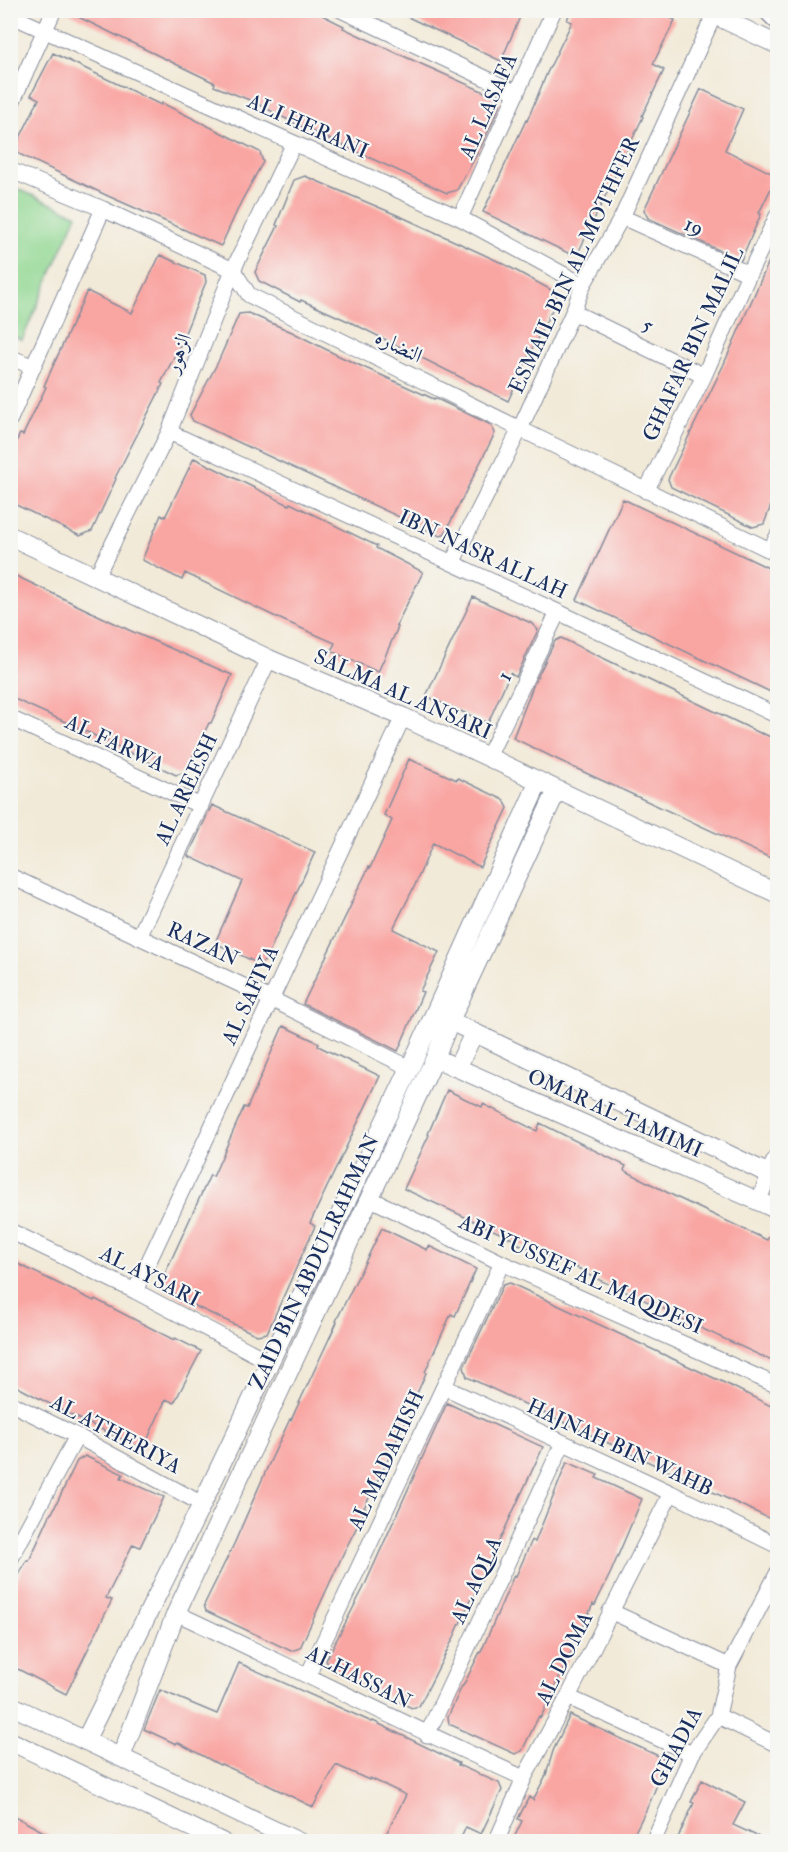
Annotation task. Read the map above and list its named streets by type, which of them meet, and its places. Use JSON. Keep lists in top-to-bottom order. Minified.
{"streets":{"street":["AL LASAFA","ALI HERANI","19","ESMAIL BIN AL MOTHFER","5","GHAFAR BIN MALIL","النضاره","الزهور","IBN NASR ALLAH","1","SALMA AL ANSARI","AL FARWA","AL AREESH","RAZAN","AL SAFIYA","OMAR AL TAMIMI","ZAID BIN ABDULRAHMAN","ABI YUSSEF AL MAQDESI","AL AYSARI","AL ATHERIYA","HAJNAH BIN WAHB","AL MADAHISH","AL AQLA","AL DOMA","ALHASSAN","GHADIA"]},"crossings":[["AL LASAFA","ALI HERANI"],["ALI HERANI","ESMAIL BIN AL MOTHFER"],["ALI HERANI","الزهور"],["19","ESMAIL BIN AL MOTHFER"],["19","GHAFAR BIN MALIL"],["ESMAIL BIN AL MOTHFER","5"],["ESMAIL BIN AL MOTHFER","النضاره"],["ESMAIL BIN AL MOTHFER","IBN NASR ALLAH"],["5","GHAFAR BIN MALIL"],["GHAFAR BIN MALIL","النضاره"],["النضاره","الزهور"],["الزهور","IBN NASR ALLAH"],["الزهور","SALMA AL ANSARI"],["IBN NASR ALLAH","1"],["1","SALMA AL ANSARI"],["SALMA AL ANSARI","AL AREESH"],["SALMA AL ANSARI","AL SAFIYA"],["SALMA AL ANSARI","ZAID BIN ABDULRAHMAN"],["AL FARWA","AL AREESH"],["AL AREESH","RAZAN"],["RAZAN","AL SAFIYA"],["RAZAN","ZAID BIN ABDULRAHMAN"],["AL SAFIYA","AL AYSARI"],["OMAR AL TAMIMI","ZAID BIN ABDULRAHMAN"],["ZAID BIN ABDULRAHMAN","ABI YUSSEF AL MAQDESI"],["ZAID BIN ABDULRAHMAN","AL AYSARI"],["ZAID BIN ABDULRAHMAN","AL ATHERIYA"],["ZAID BIN ABDULRAHMAN","ALHASSAN"],["ABI YUSSEF AL MAQDESI","AL MADAHISH"],["HAJNAH BIN WAHB","AL MADAHISH"],["HAJNAH BIN WAHB","AL AQLA"],["HAJNAH BIN WAHB","AL DOMA"],["AL MADAHISH","ALHASSAN"],["AL AQLA","ALHASSAN"],["AL DOMA","ALHASSAN"]]}
